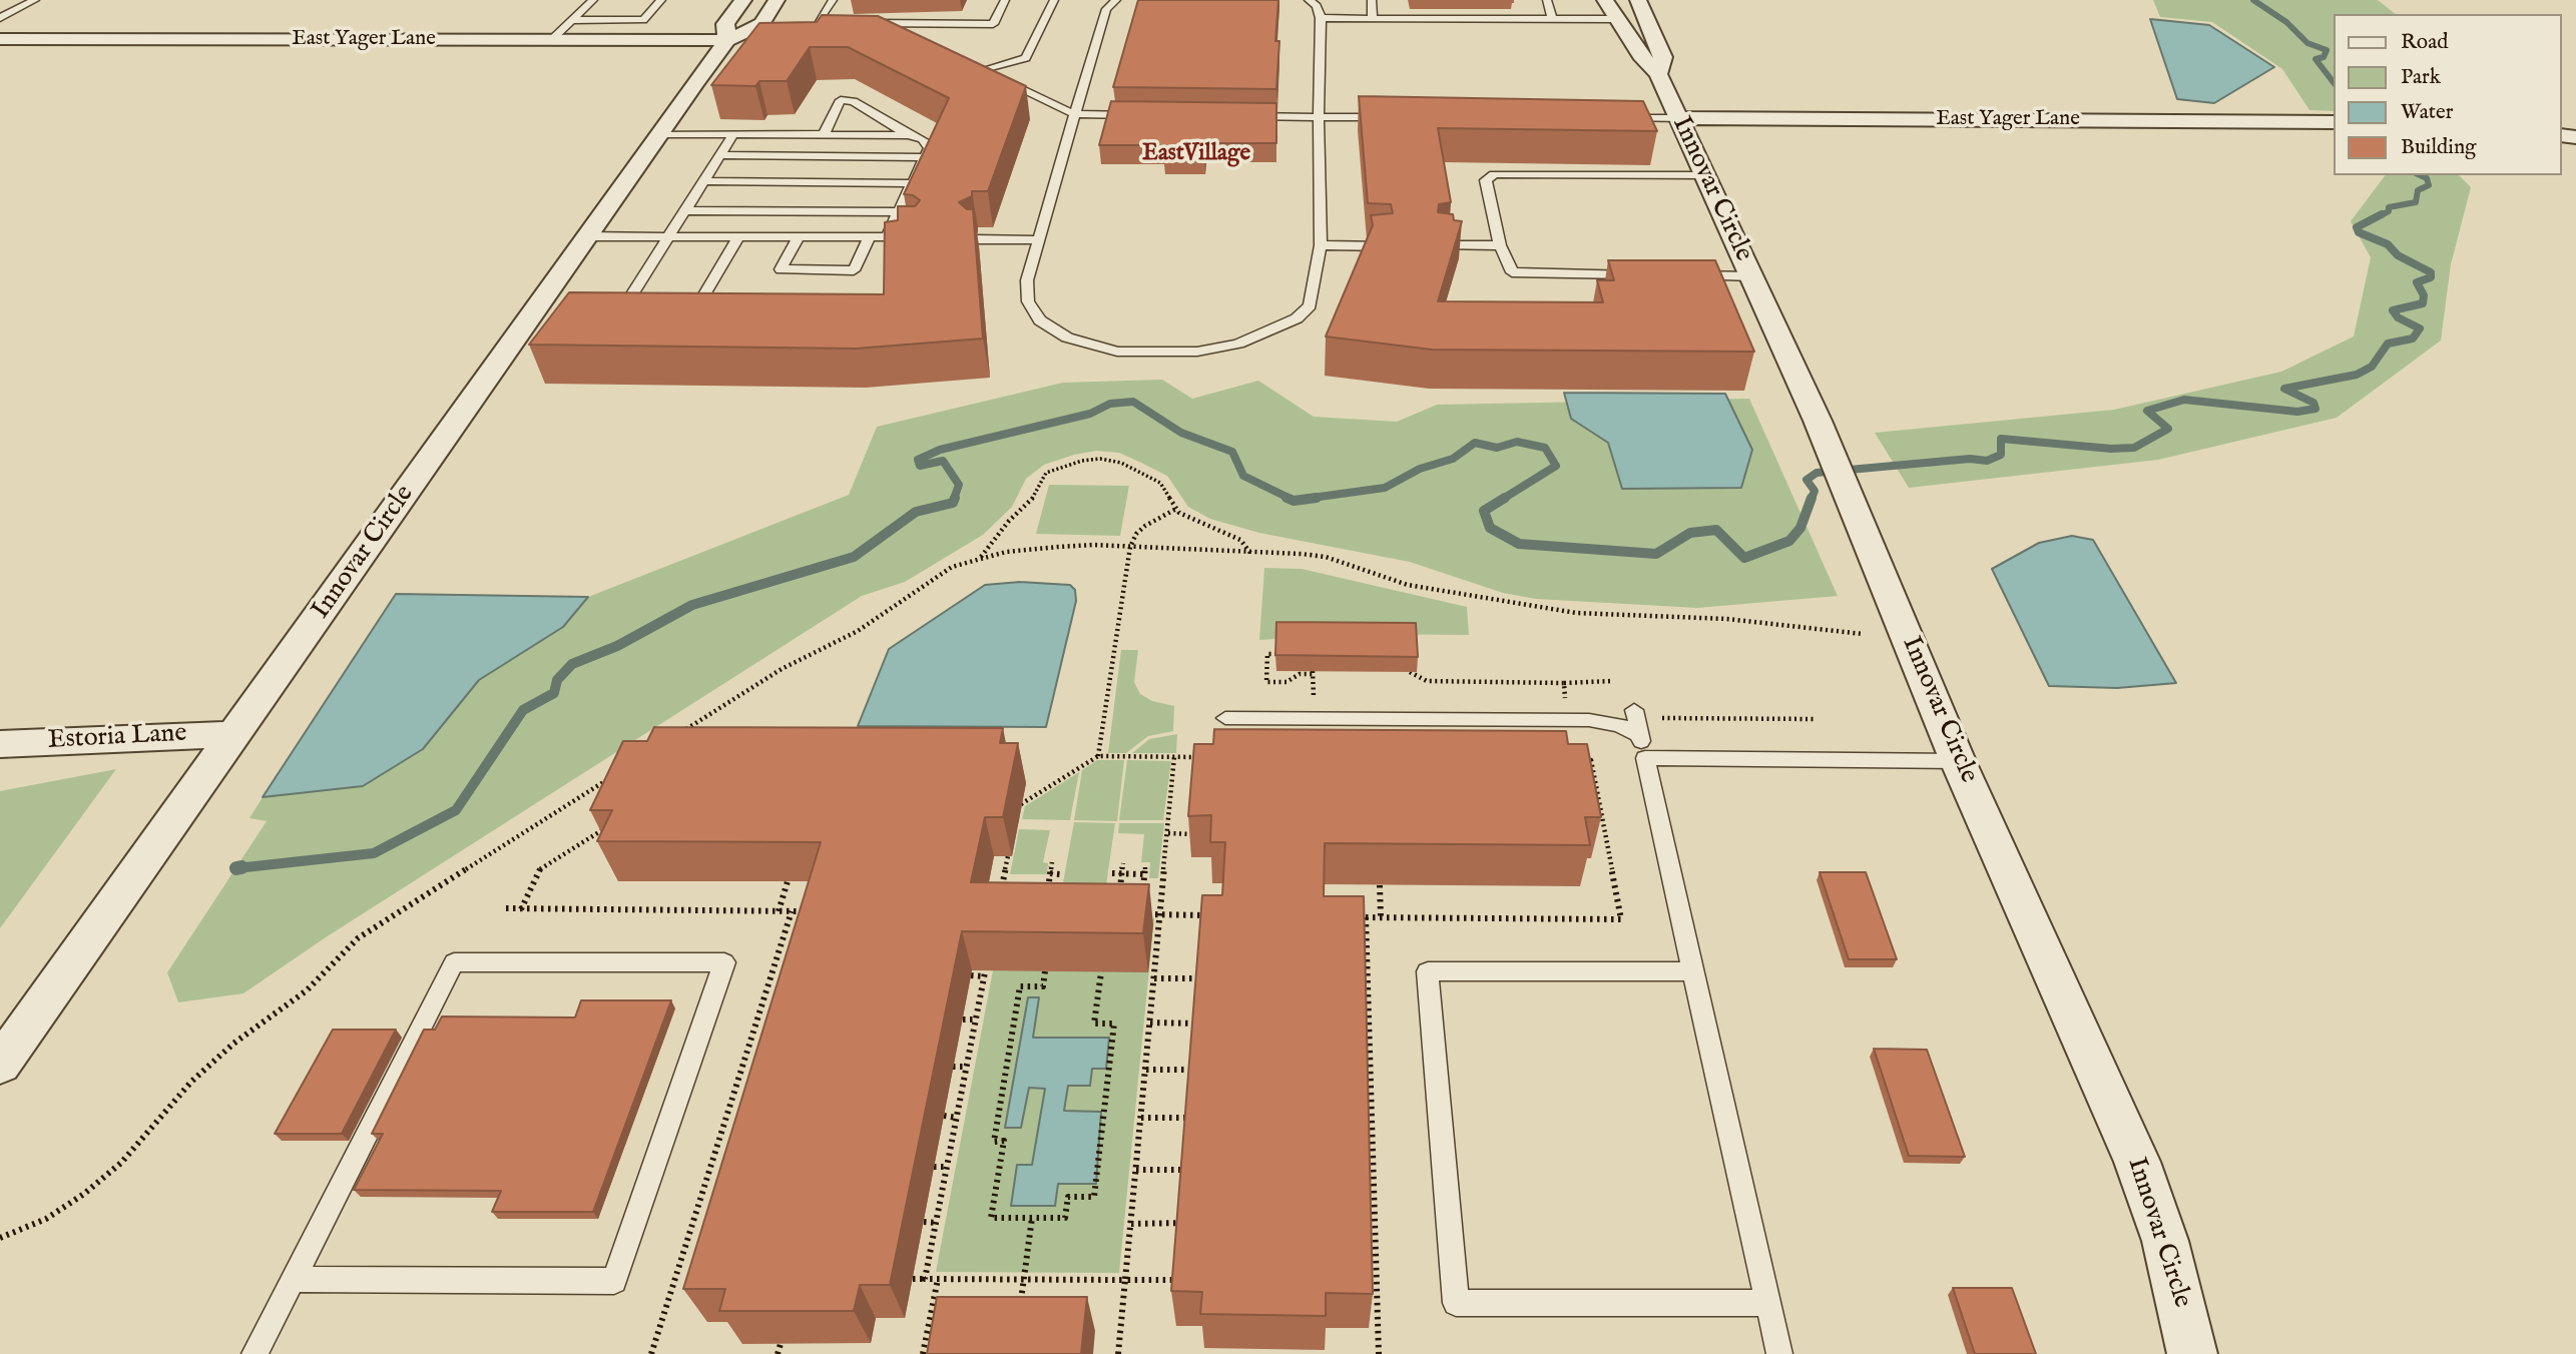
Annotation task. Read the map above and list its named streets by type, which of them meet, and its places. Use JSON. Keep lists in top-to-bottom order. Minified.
{"streets":{"street":["East Yager Lane","Innovar Circle","Estoria Lane"]},"crossings":[["East Yager Lane","Innovar Circle"],["Innovar Circle","Estoria Lane"]],"districts":["EastVillage"],"legend":["Road","Park","Water","Building"]}
